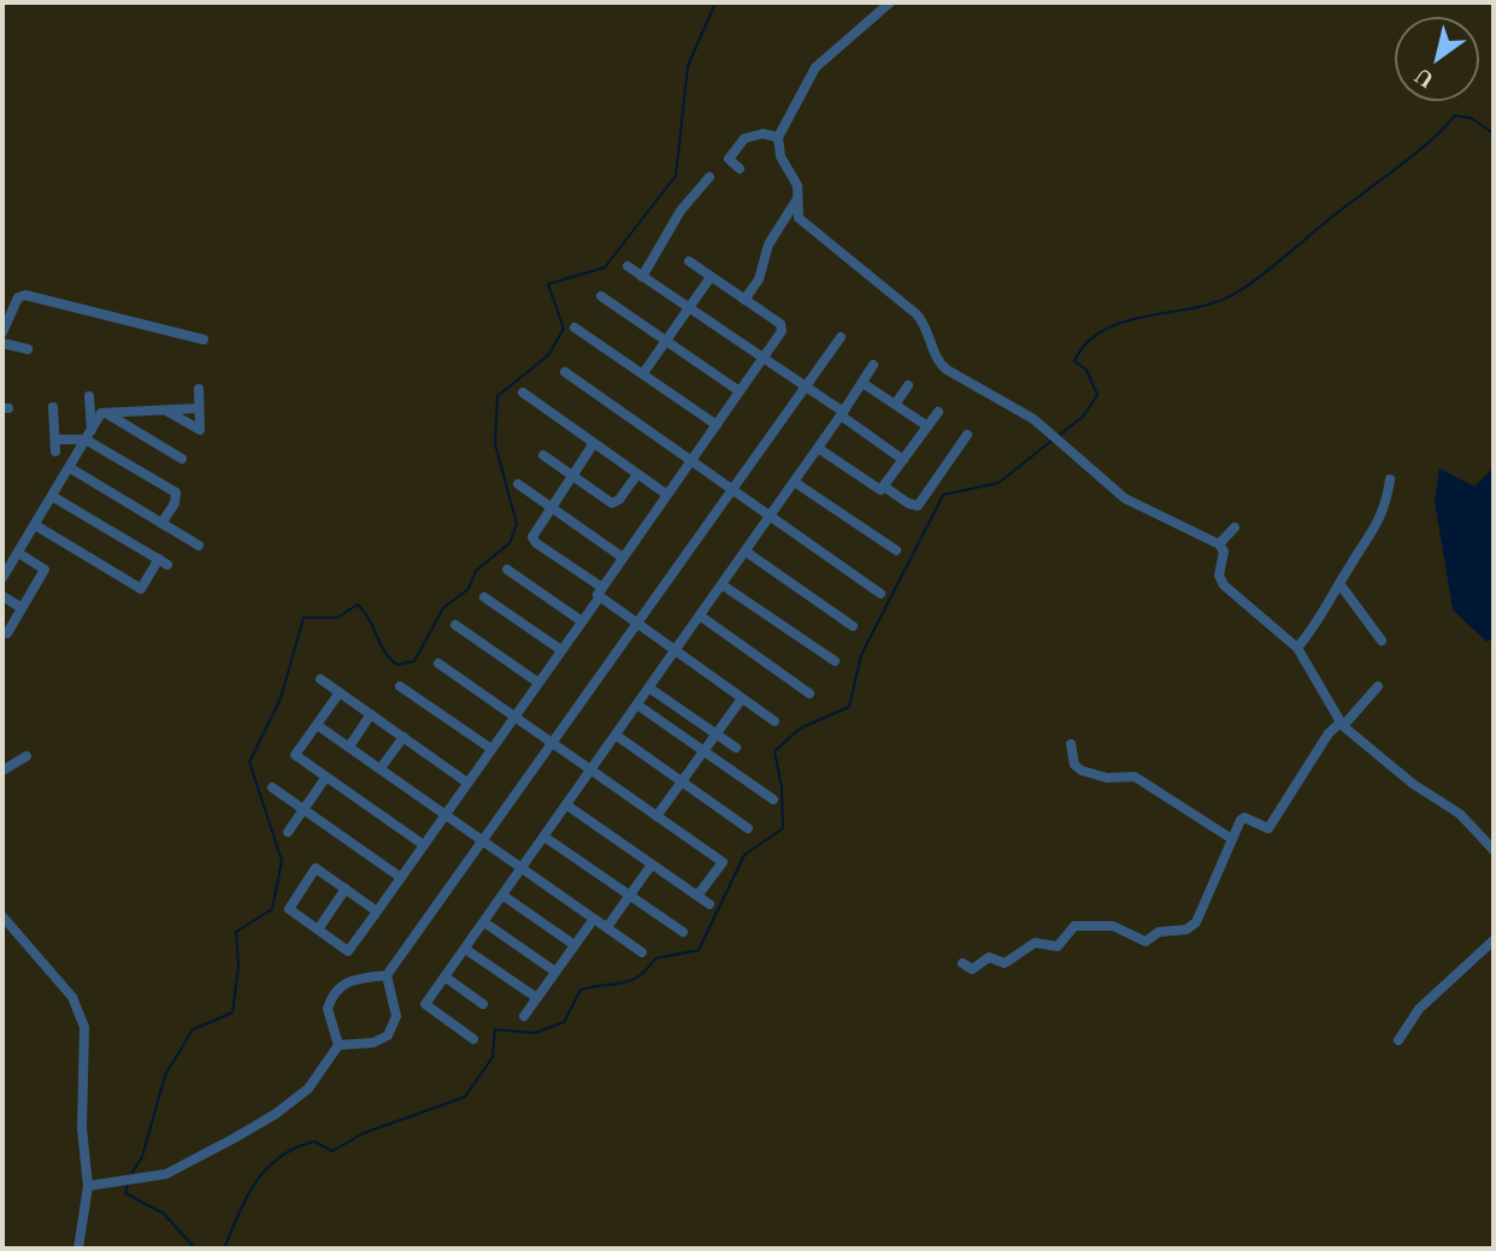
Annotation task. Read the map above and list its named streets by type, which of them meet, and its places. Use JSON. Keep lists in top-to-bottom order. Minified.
{"north":"bottom left"}
